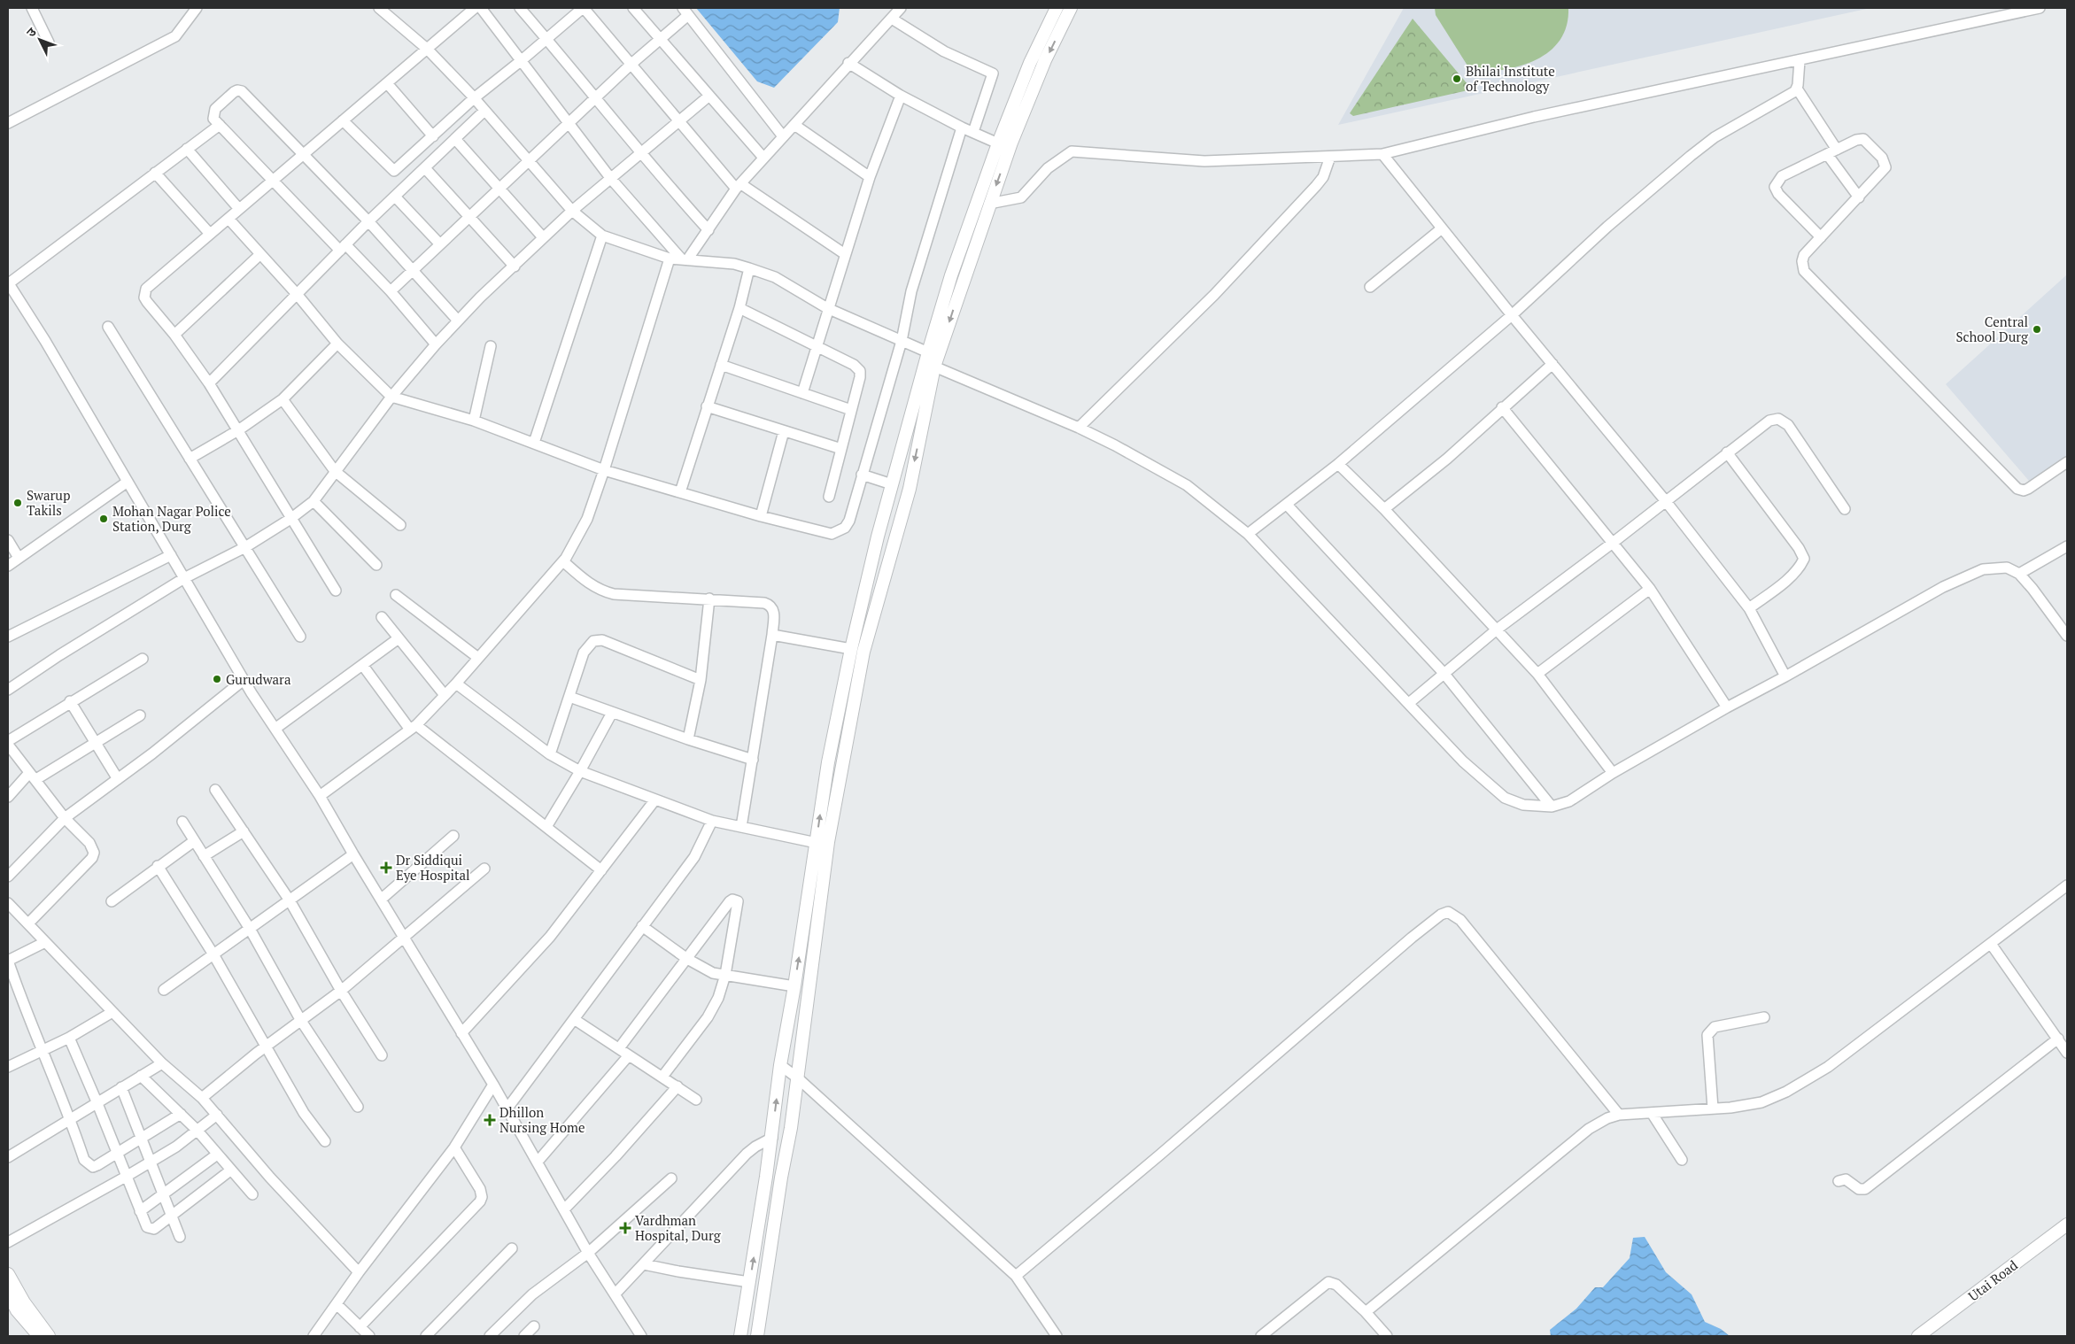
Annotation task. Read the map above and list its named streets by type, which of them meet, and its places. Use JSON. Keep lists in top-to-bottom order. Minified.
{"streets":{"main road":["Utai Road"]},"places":{"other":["Bhilai Institute of Technology","Central School Durg","Swarup Takils","Mohan Nagar Police Station, Durg","Gurudwara"],"health":["Dr Siddiqui Eye Hospital","Dhillon Nursing Home","Vardhman Hospital, Durg"]},"north":"top left"}
